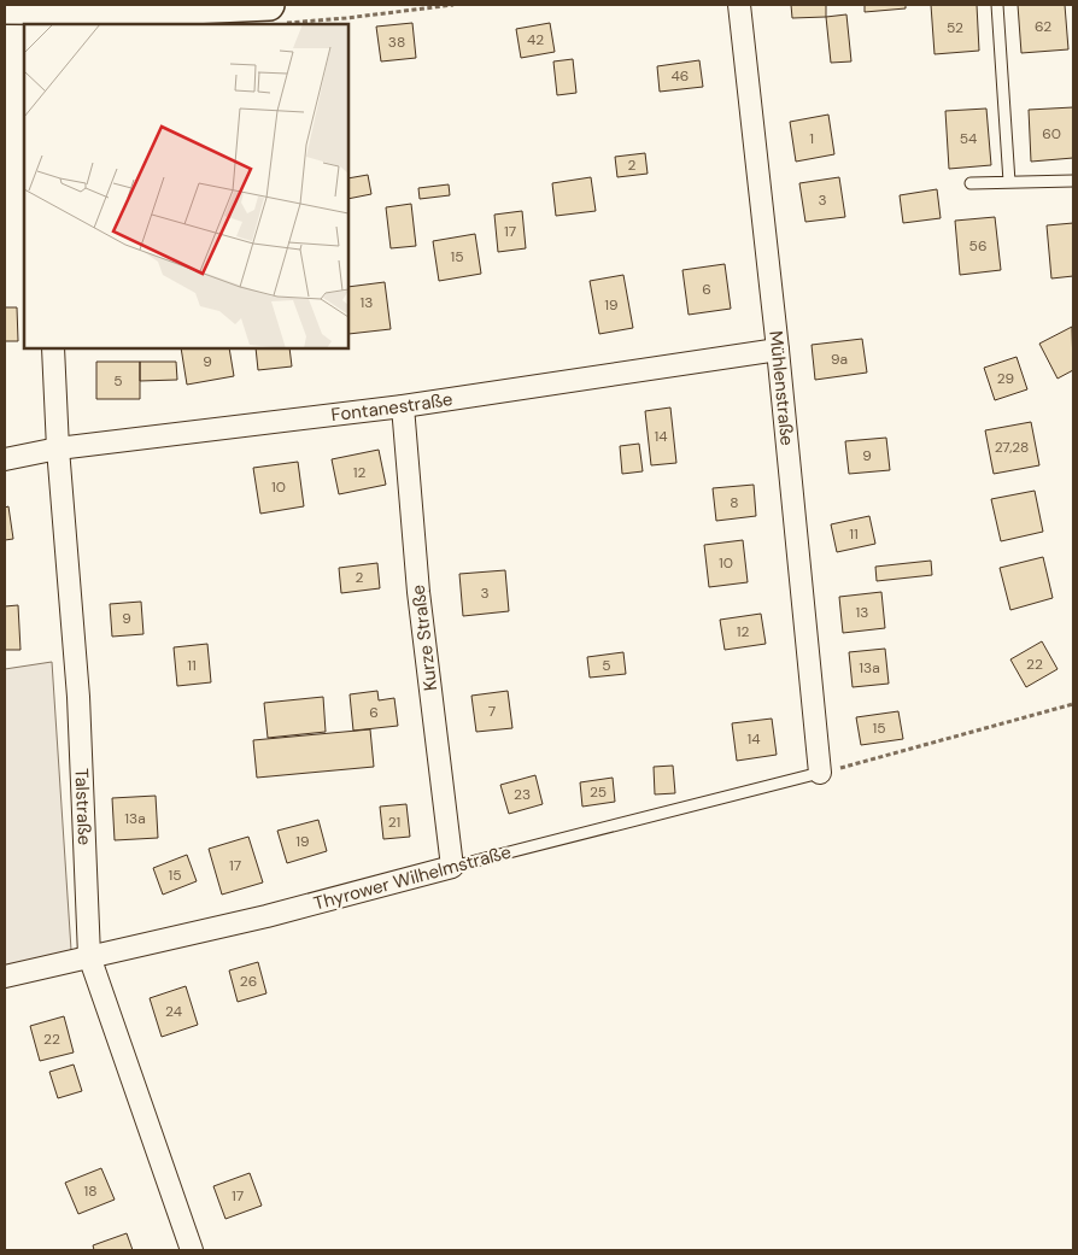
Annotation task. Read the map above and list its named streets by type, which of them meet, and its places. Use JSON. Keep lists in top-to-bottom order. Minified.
{"streets":{"street":["Mühlenstraße","Fontanestraße","Kurze Straße","Talstraße","Thyrower Wilhelmstraße"]},"crossings":[["Mühlenstraße","Fontanestraße"],["Mühlenstraße","Thyrower Wilhelmstraße"],["Fontanestraße","Kurze Straße"],["Fontanestraße","Talstraße"],["Kurze Straße","Thyrower Wilhelmstraße"],["Talstraße","Thyrower Wilhelmstraße"]],"house_numbers":["62","52","42","38","46","60","1","54","2","3","17","56","15","6","13","19","9a","9","29","5","14","27,28","9","12","10","8","11","10","2","3","13","9","12","22","11","5","13a","7","6","15","14","25","23","13a","21","19","17","15","26","24","22","18","17"]}
